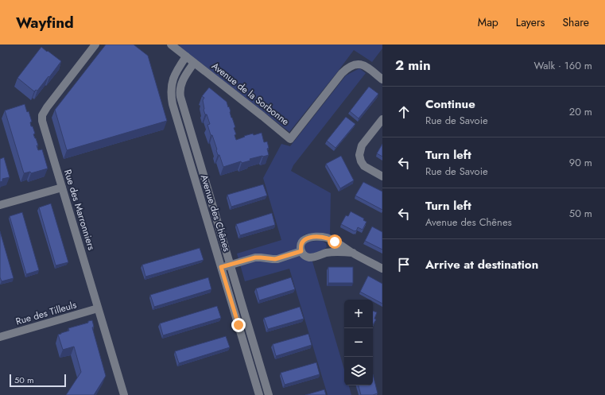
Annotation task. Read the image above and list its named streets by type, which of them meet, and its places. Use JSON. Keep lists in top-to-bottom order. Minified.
{"streets":{"street":["Avenue de la Sorbonne","Rue des Marronniers","Avenue des Chênes","Rue des Tilleuls"]},"crossings":[["Avenue de la Sorbonne","Avenue des Chênes"],["Rue des Marronniers","Rue des Tilleuls"]],"scale_bar":"50 m","page":{"header":"Wayfind","nav":["Map","Layers","Share"],"heading":["2 min","Walk · 160 m"],"list":[["Continue","Rue de Savoie","20 m"],["Turn left","Rue de Savoie","90 m"],["Turn left","Avenue des Chênes","50 m"],"Arrive at destination"],"map_buttons":["+","−"],"scale":"50 m"}}
